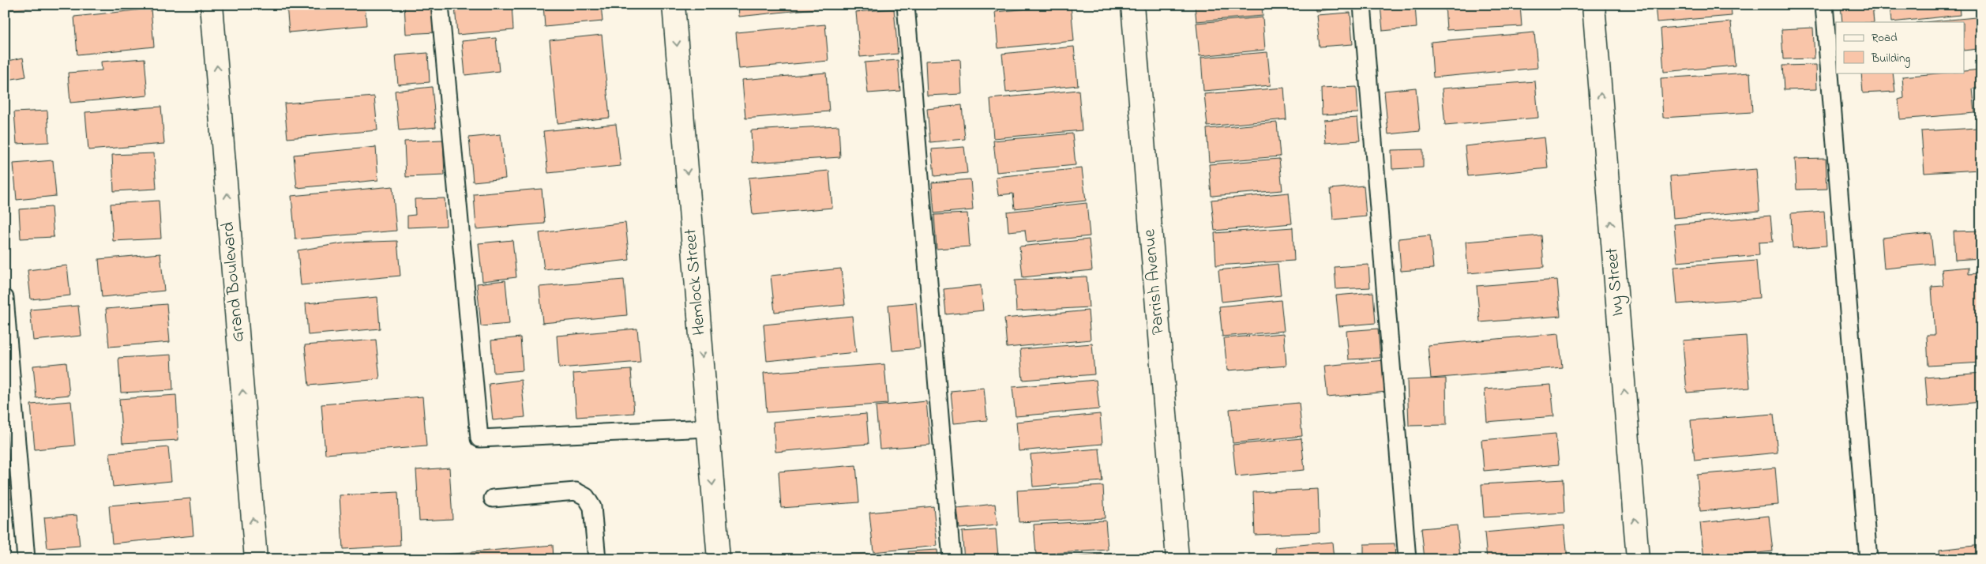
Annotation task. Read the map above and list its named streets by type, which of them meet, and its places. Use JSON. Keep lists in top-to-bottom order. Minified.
{"streets":{"street":["Grand Boulevard","Hemlock Street","Parrish Avenue","Ivy Street"]},"one_way":["Grand Boulevard","Hemlock Street","Ivy Street"],"legend":["Road","Building"]}
